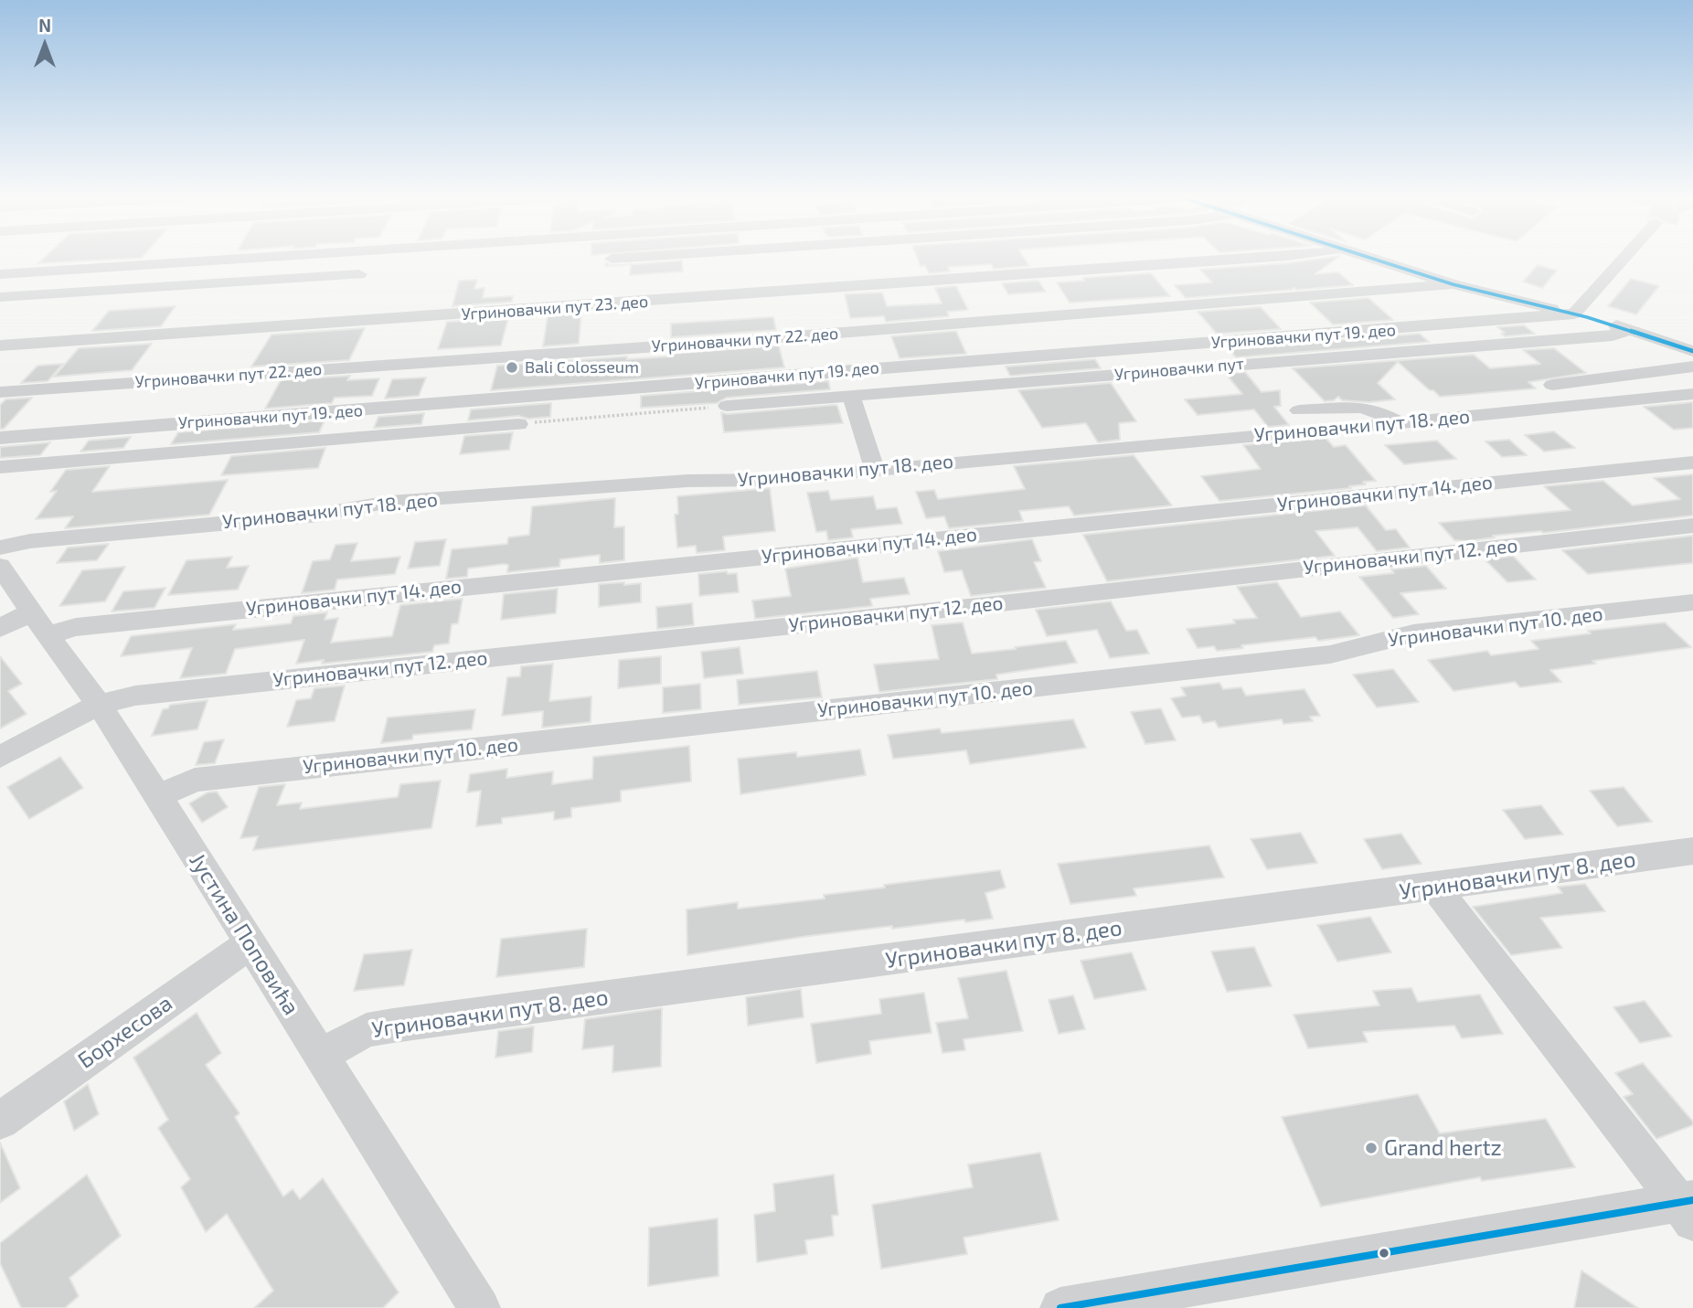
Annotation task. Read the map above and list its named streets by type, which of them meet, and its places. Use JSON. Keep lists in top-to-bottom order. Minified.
{"streets":{"street":["Угриновачки пут 23. део","Угриновачки пут 19. део","Угриновачки пут 22. део","Угриновачки пут","Угриновачки пут 18. део","Угриновачки пут 14. део","Угриновачки пут 12. део","Угриновачки пут 10. део","Угриновачки пут 8. део","Јустина Поповића","Борхесова"]},"crossings":[["Угриновачки пут 14. део","Јустина Поповића"],["Угриновачки пут 12. део","Јустина Поповића"],["Угриновачки пут 10. део","Јустина Поповића"],["Угриновачки пут 8. део","Јустина Поповића"],["Јустина Поповића","Борхесова"]],"places":["Bali Colosseum","Grand hertz"],"north":"top"}
